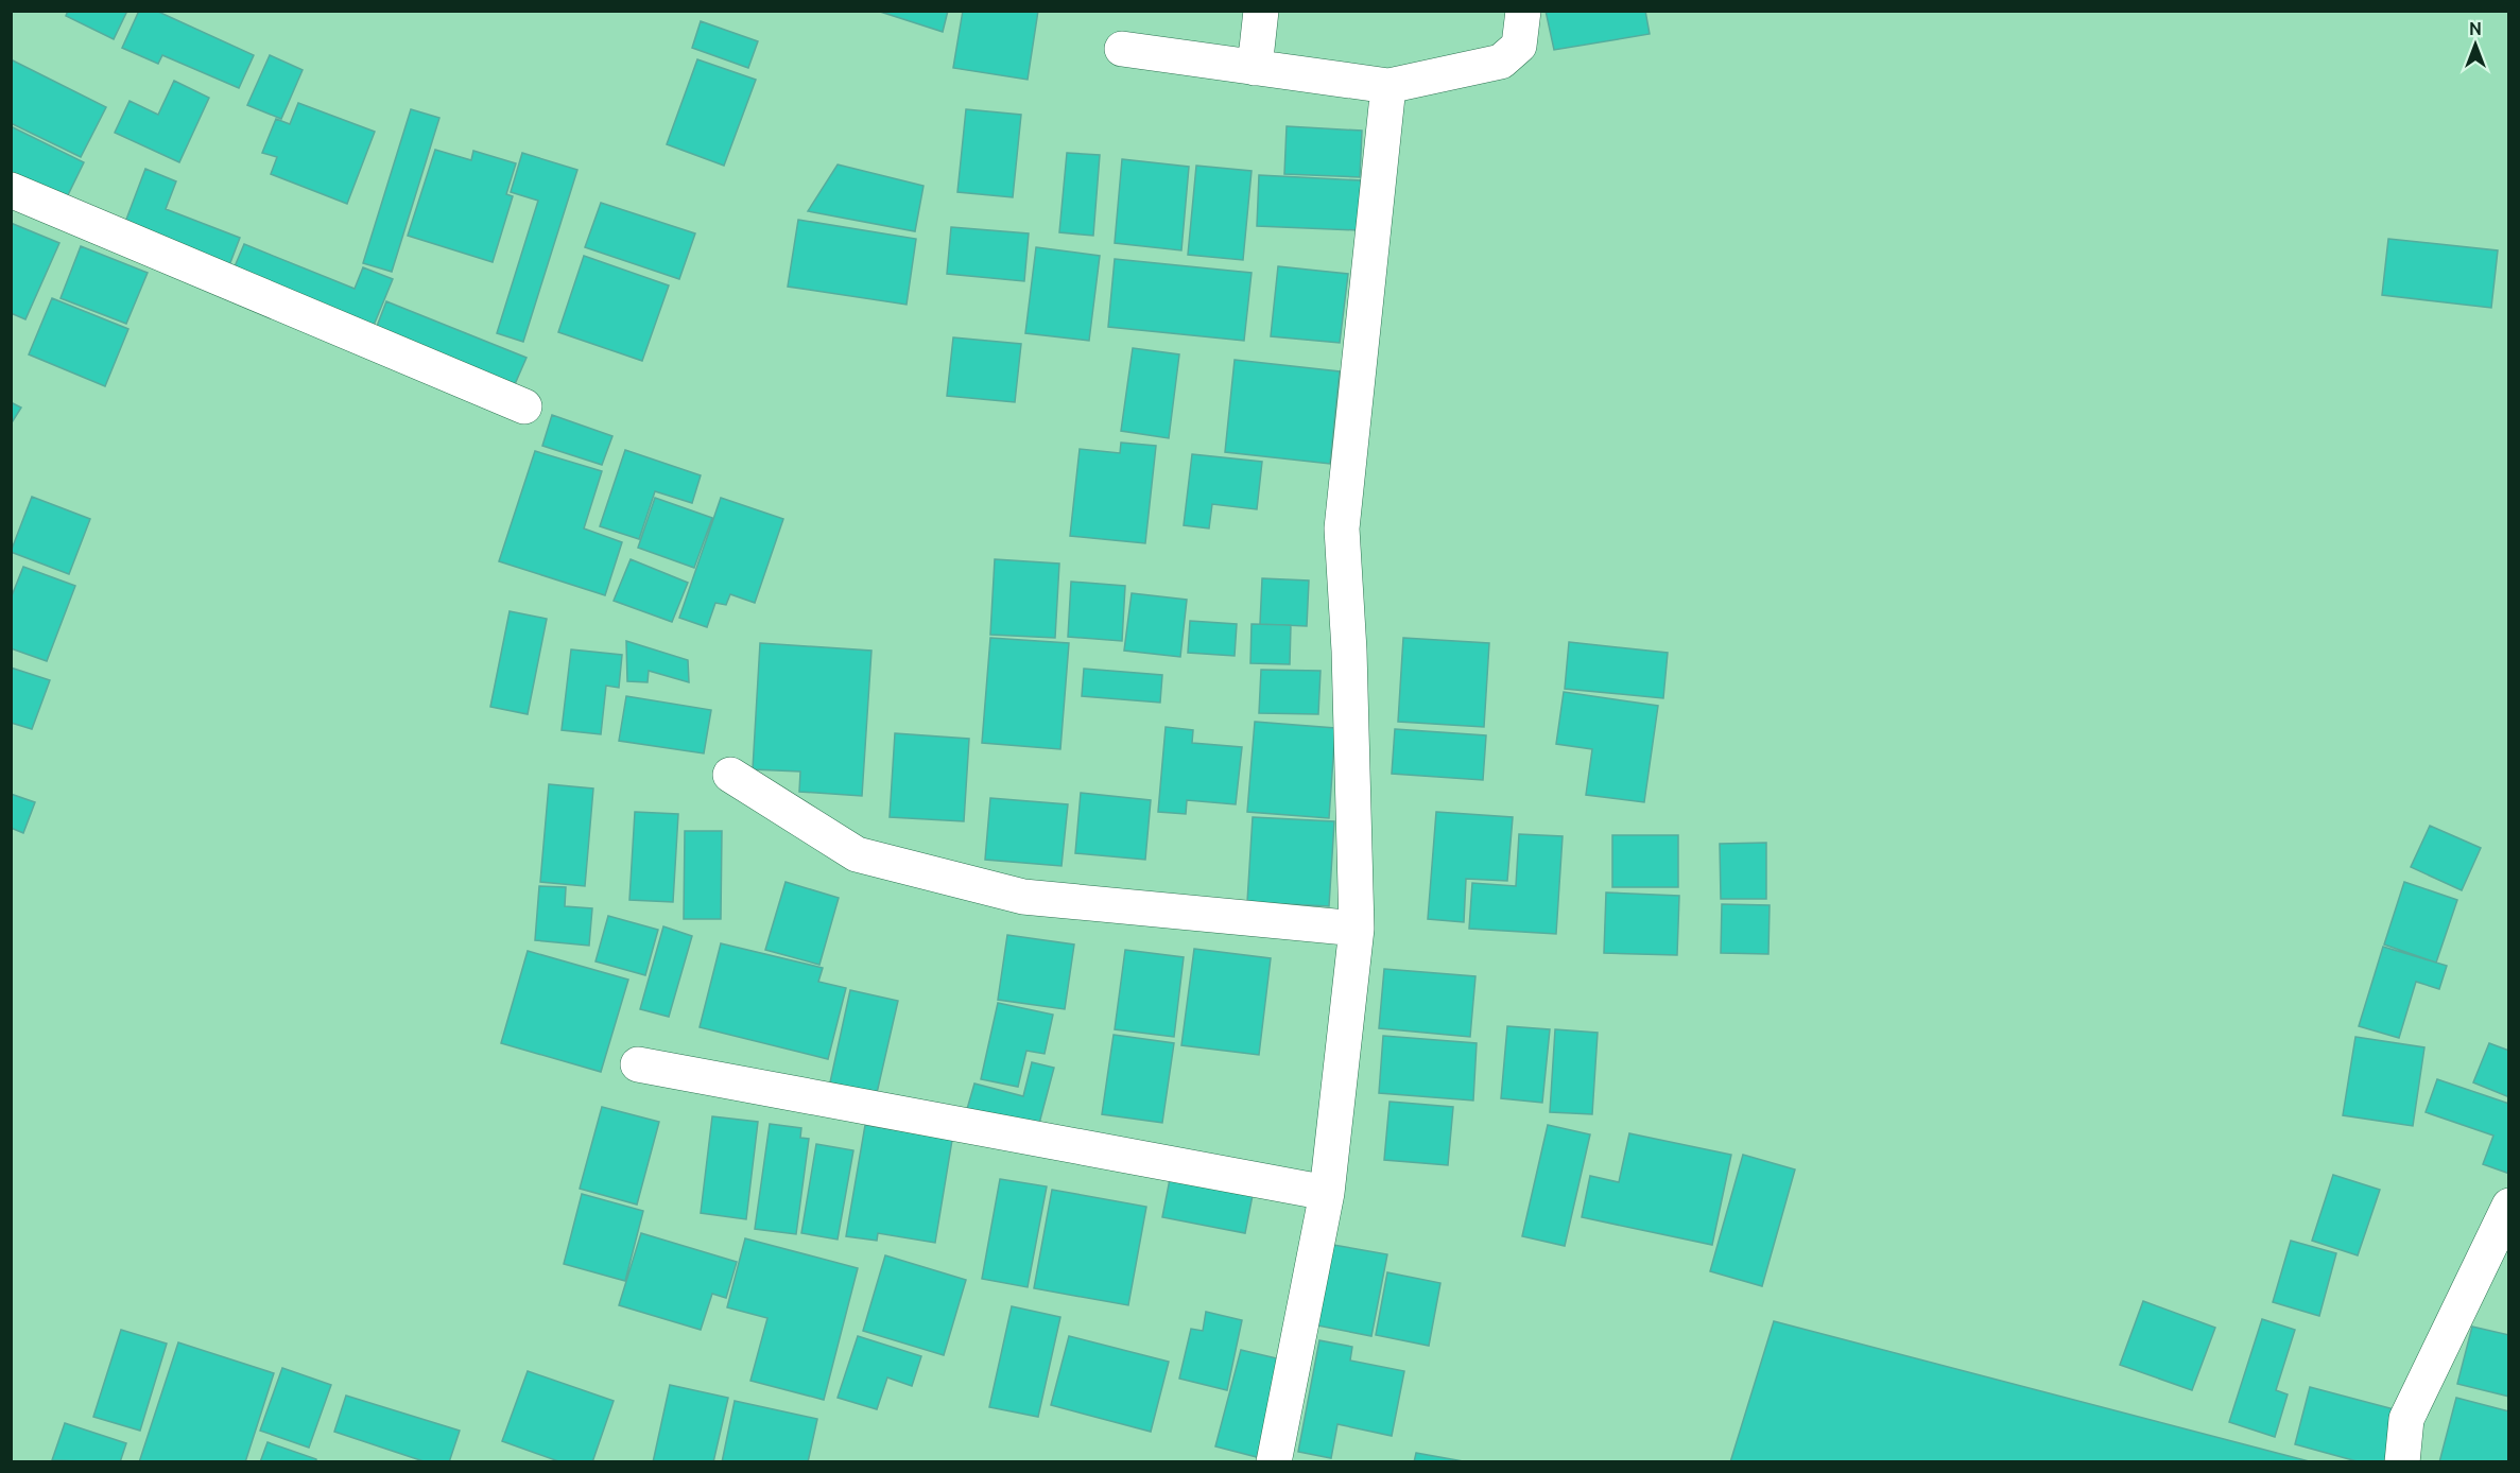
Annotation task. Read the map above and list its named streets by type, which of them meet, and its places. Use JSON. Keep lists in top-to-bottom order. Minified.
{"north":"top"}
